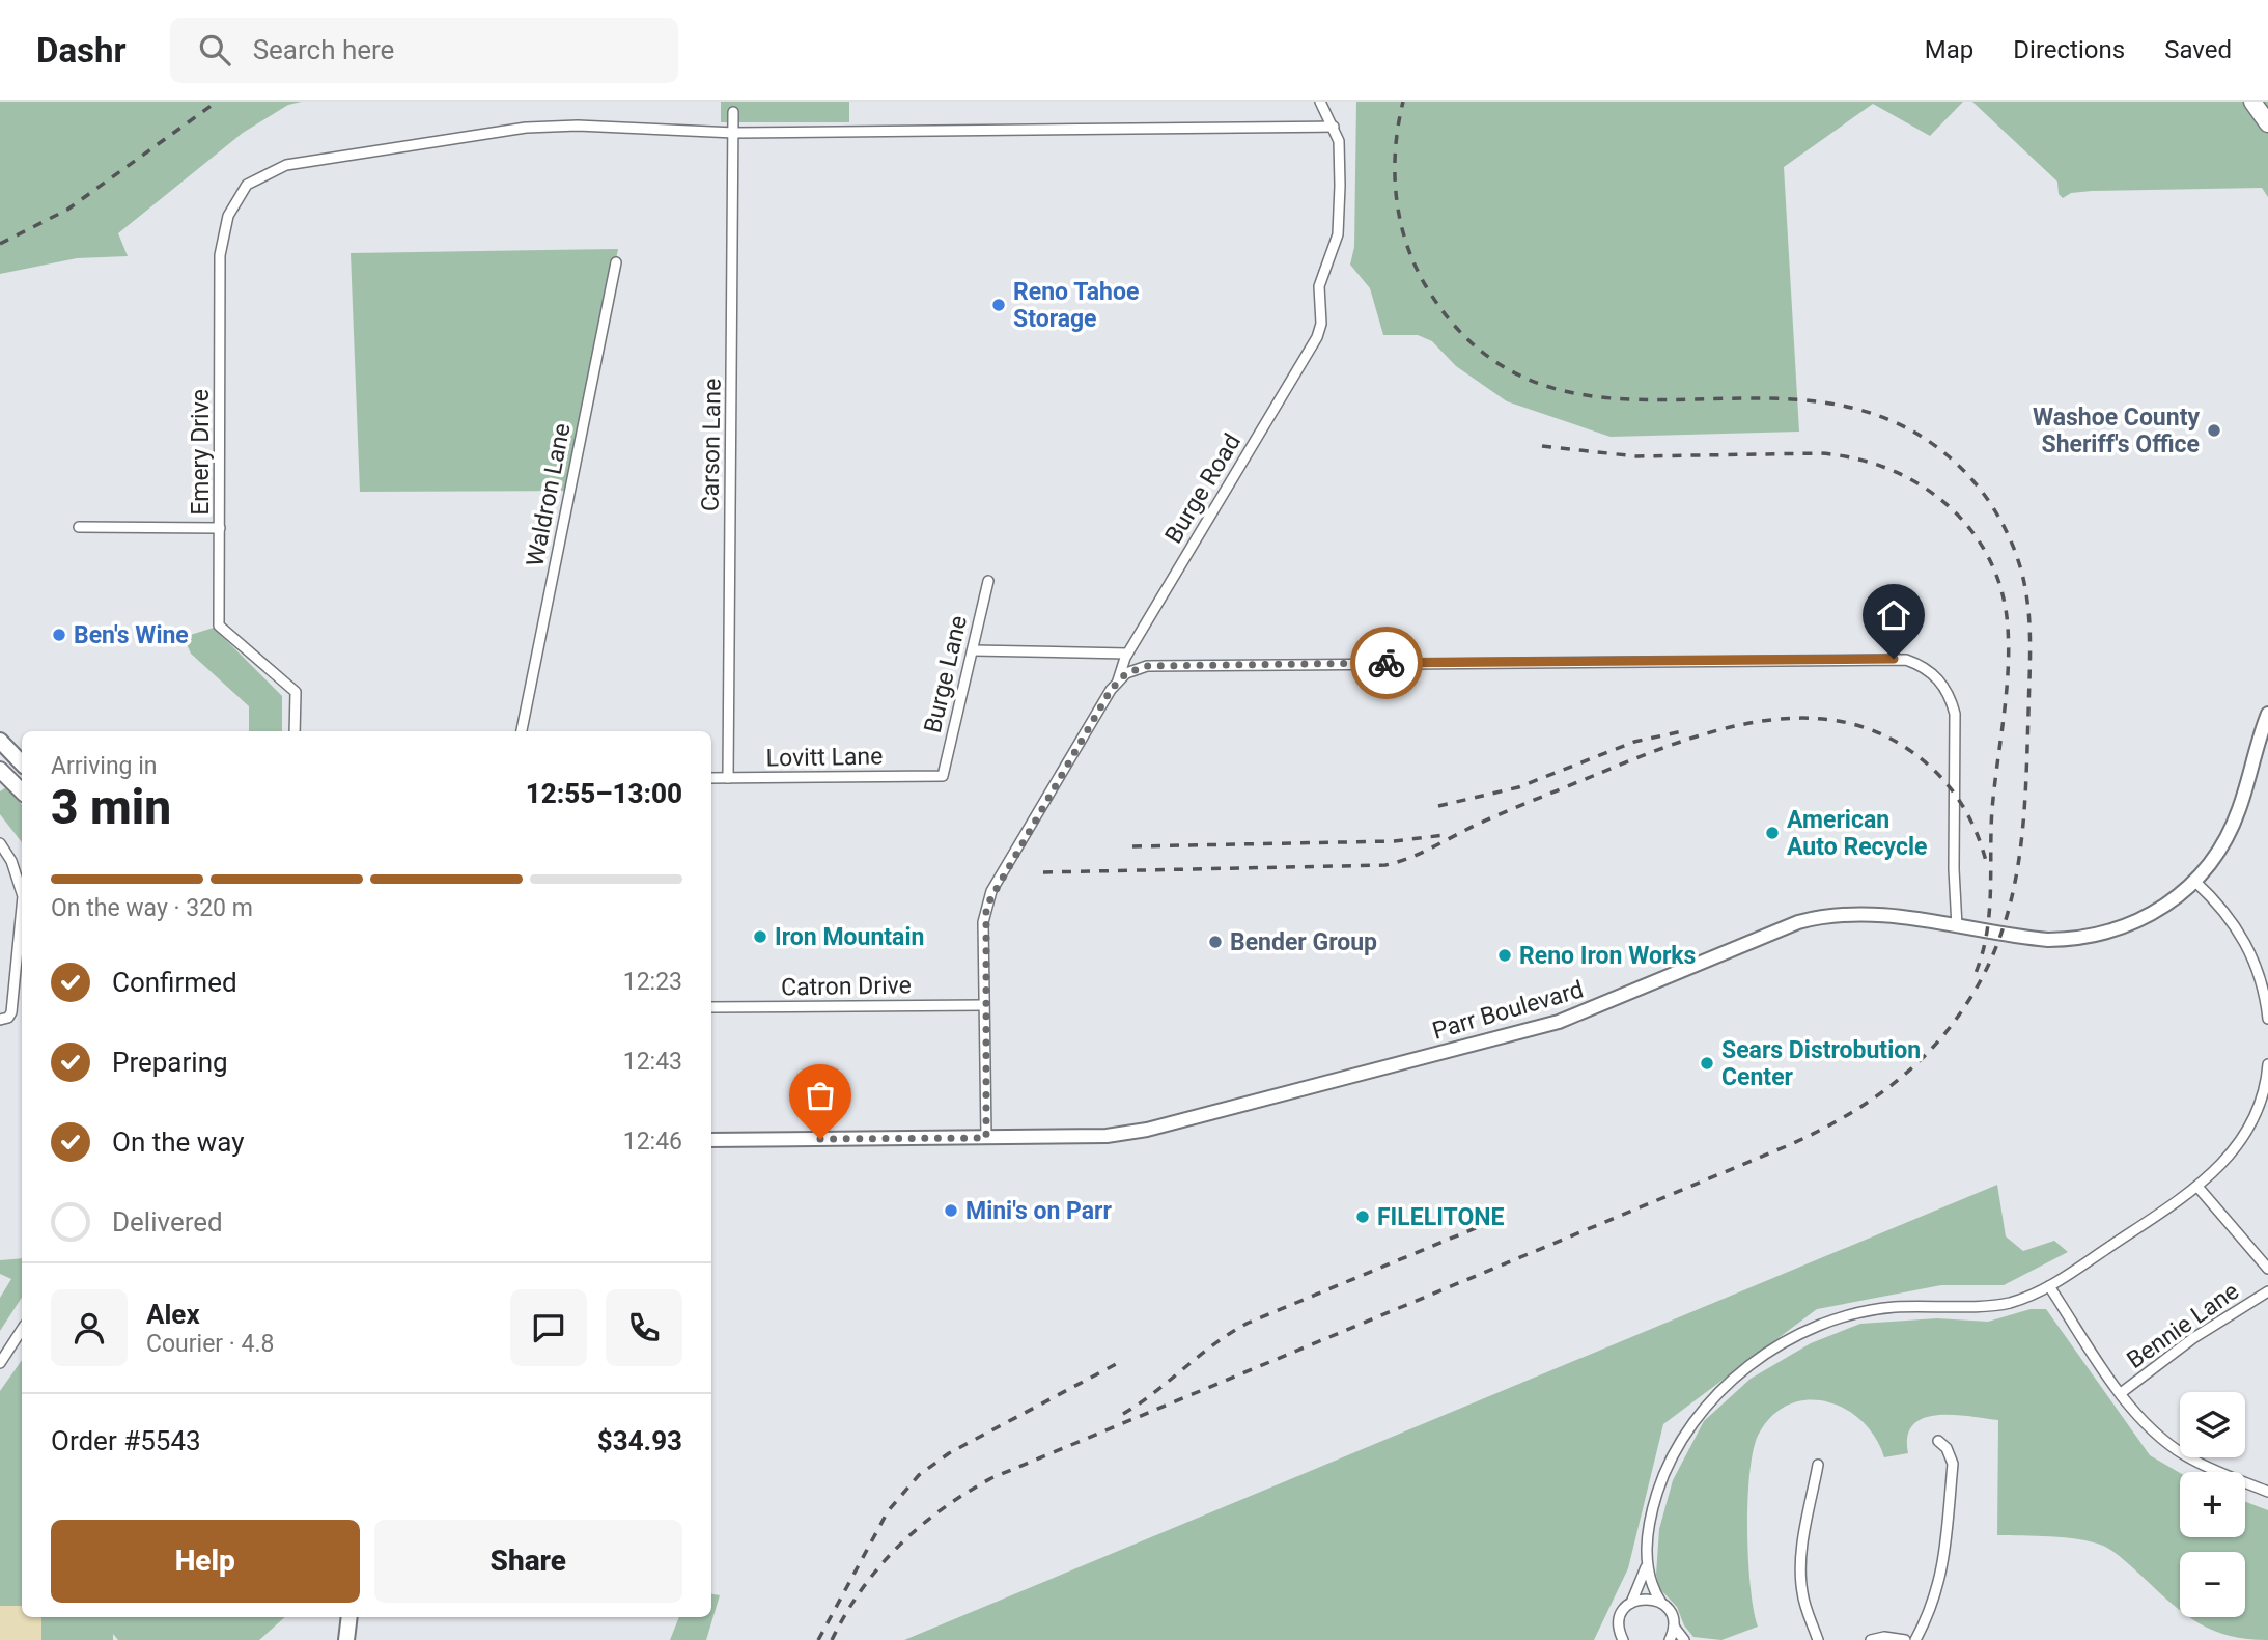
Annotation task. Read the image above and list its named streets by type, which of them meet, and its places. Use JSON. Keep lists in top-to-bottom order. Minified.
{"streets":{"main road":["Parr Boulevard"],"street":["Carson Lane","Emery Drive","Burge Road","Waldron Lane","Burge Lane","Lovitt Lane","Catron Drive","Bennie Lane"]},"crossings":[["Carson Lane","Emery Drive"],["Carson Lane","Lovitt Lane"],["Emery Drive","Burge Road"],["Burge Road","Catron Drive"],["Burge Road","Parr Boulevard"],["Burge Lane","Lovitt Lane"]],"places":["Reno Tahoe Storage","Washoe County Sheriff's Office","Ben's Wine","American Auto Recycle","Iron Mountain","Bender Group","Reno Iron Works","Sears Distrobution Center","Mini's on Parr","FILELITONE"],"page":{"header":"Dashr","search":"Search here","nav":["Map","Directions","Saved"],"heading":["3 min","Arriving in","12:55–13:00"],"panel":["Alex","Courier · 4.8","Order #5543","$34.93"],"bar":"On the way · 320 m","list":[["Confirmed","12:23"],["Preparing","12:43"],["On the way","12:46"],"Delivered"],"map_buttons":["+","−"],"buttons":["Help","Share"]}}
